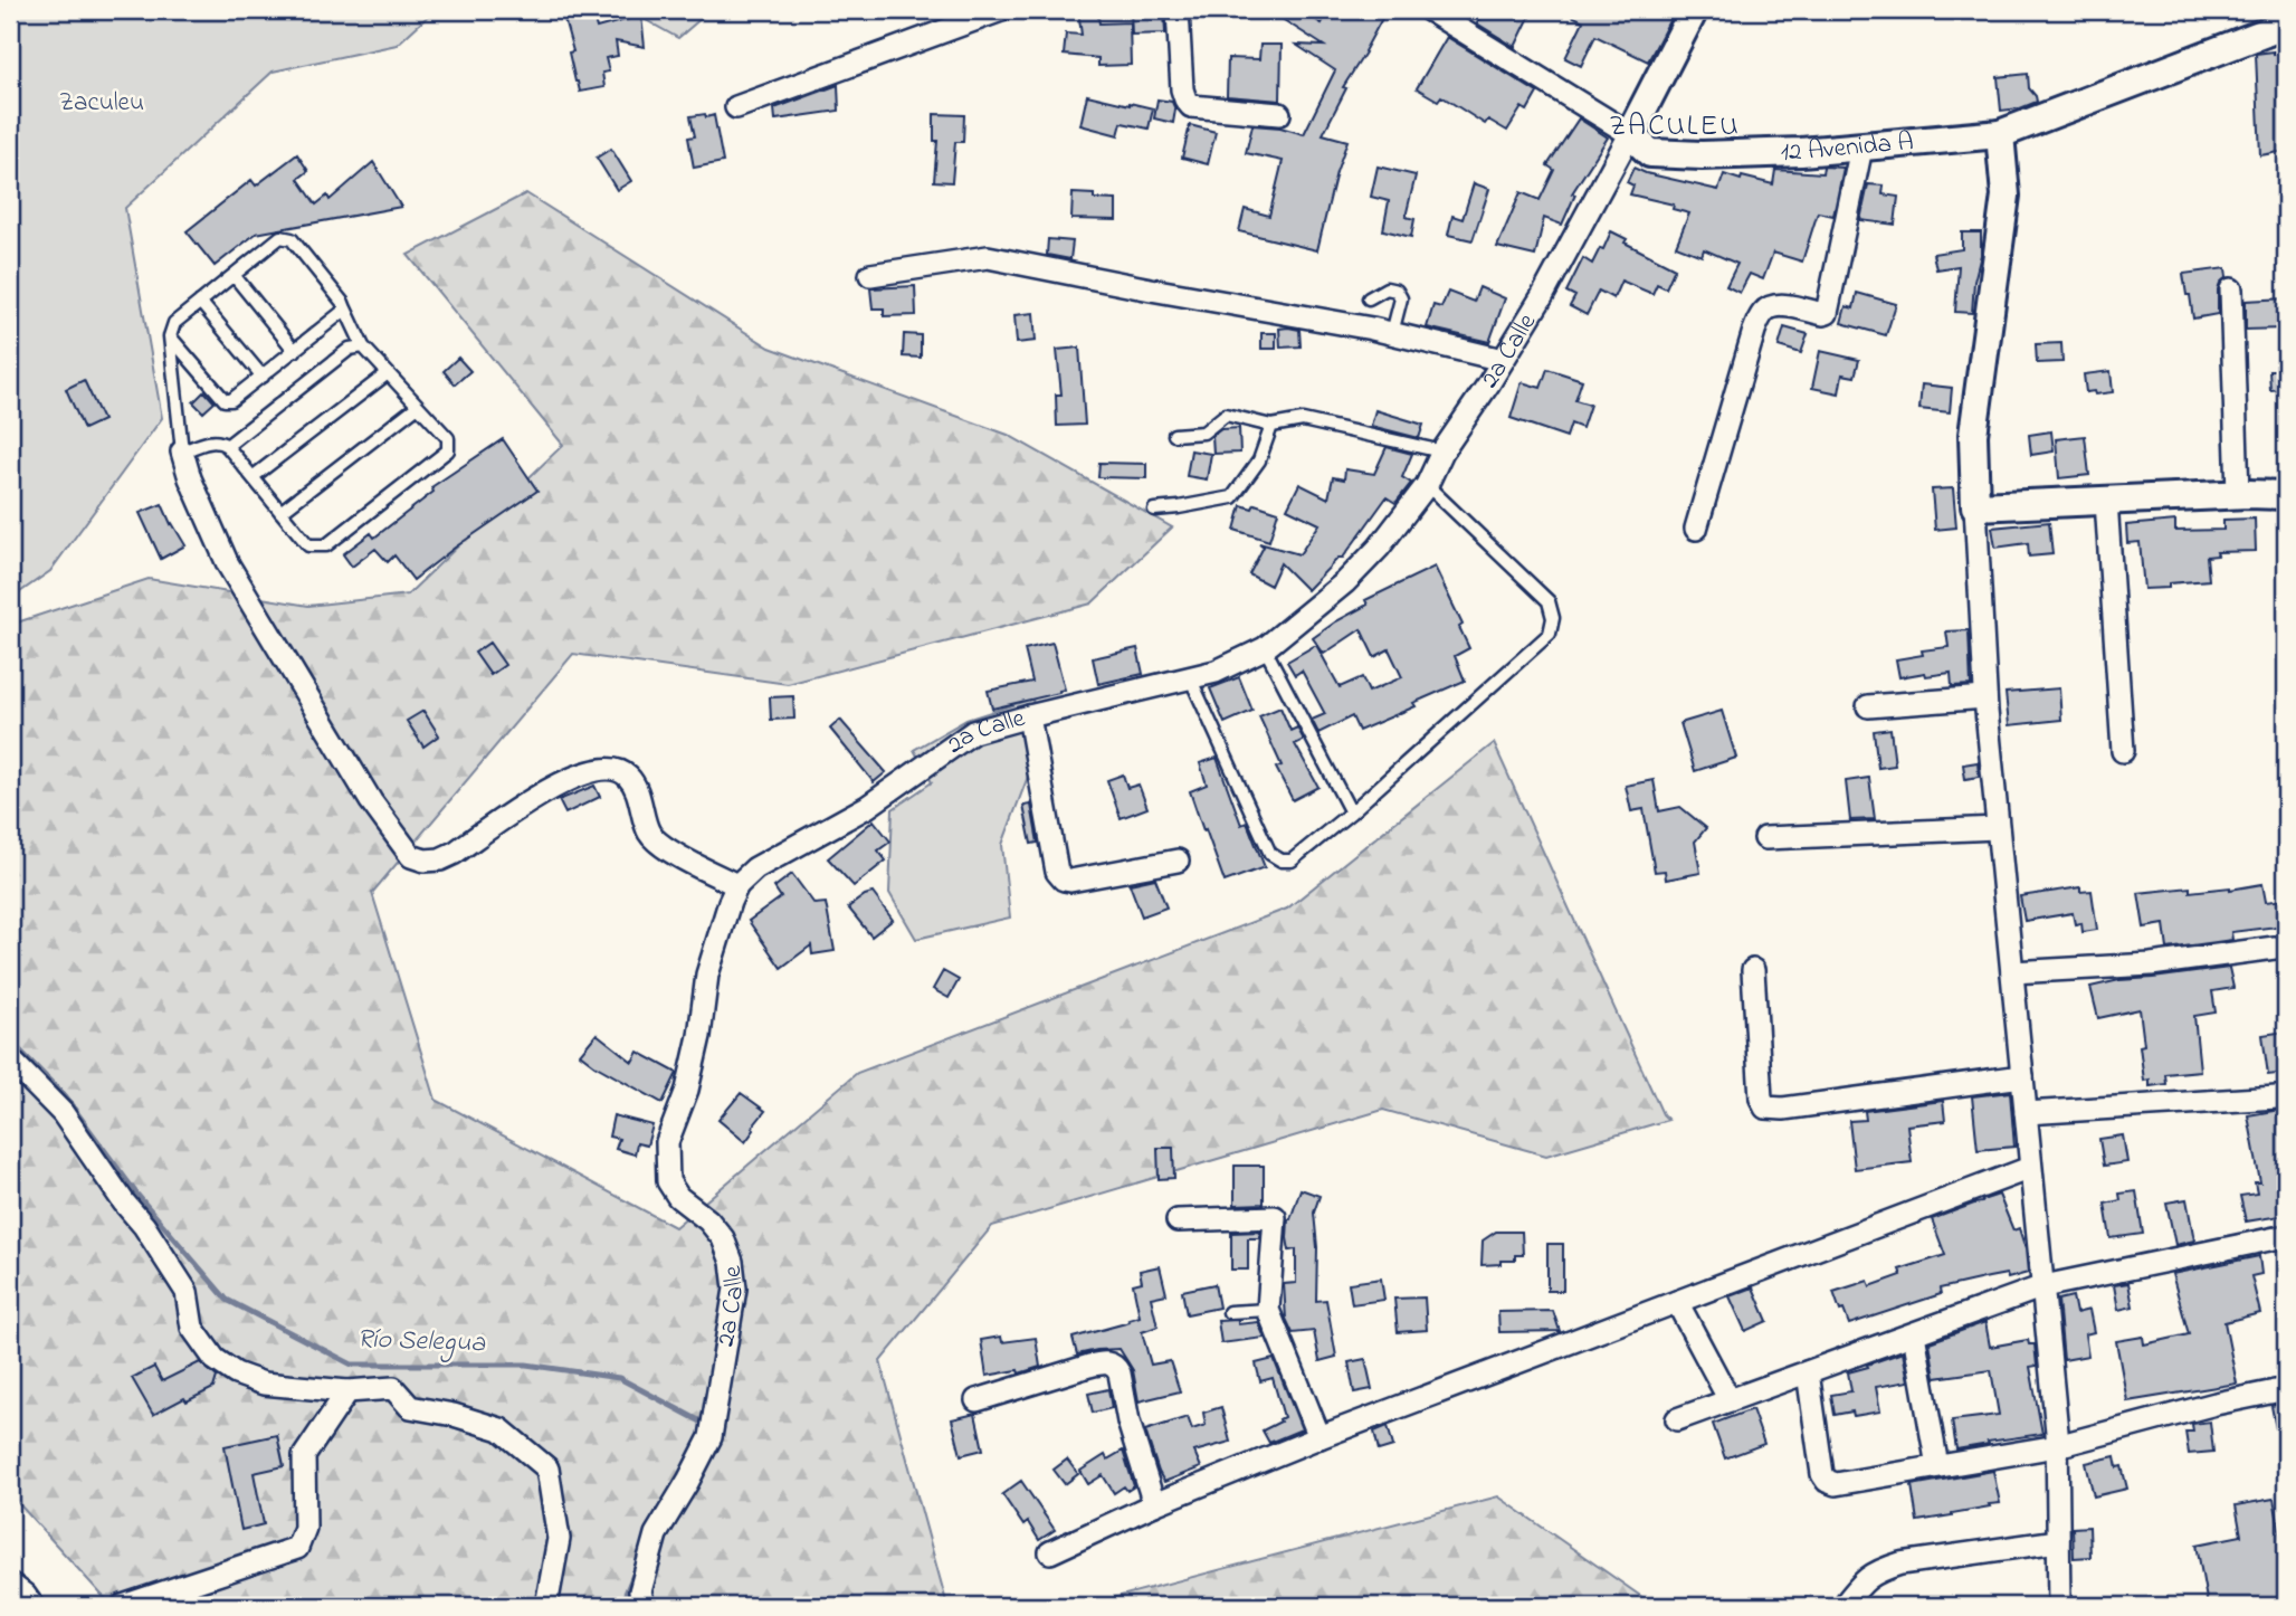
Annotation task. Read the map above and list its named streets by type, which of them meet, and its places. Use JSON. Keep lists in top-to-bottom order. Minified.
{"streets":{"street":["12 Avenida A","2a Calle"]},"crossings":[["12 Avenida A","2a Calle"]],"districts":["ZACULEU"],"water":["Río Selegua"],"parks":["Zaculeu"]}
